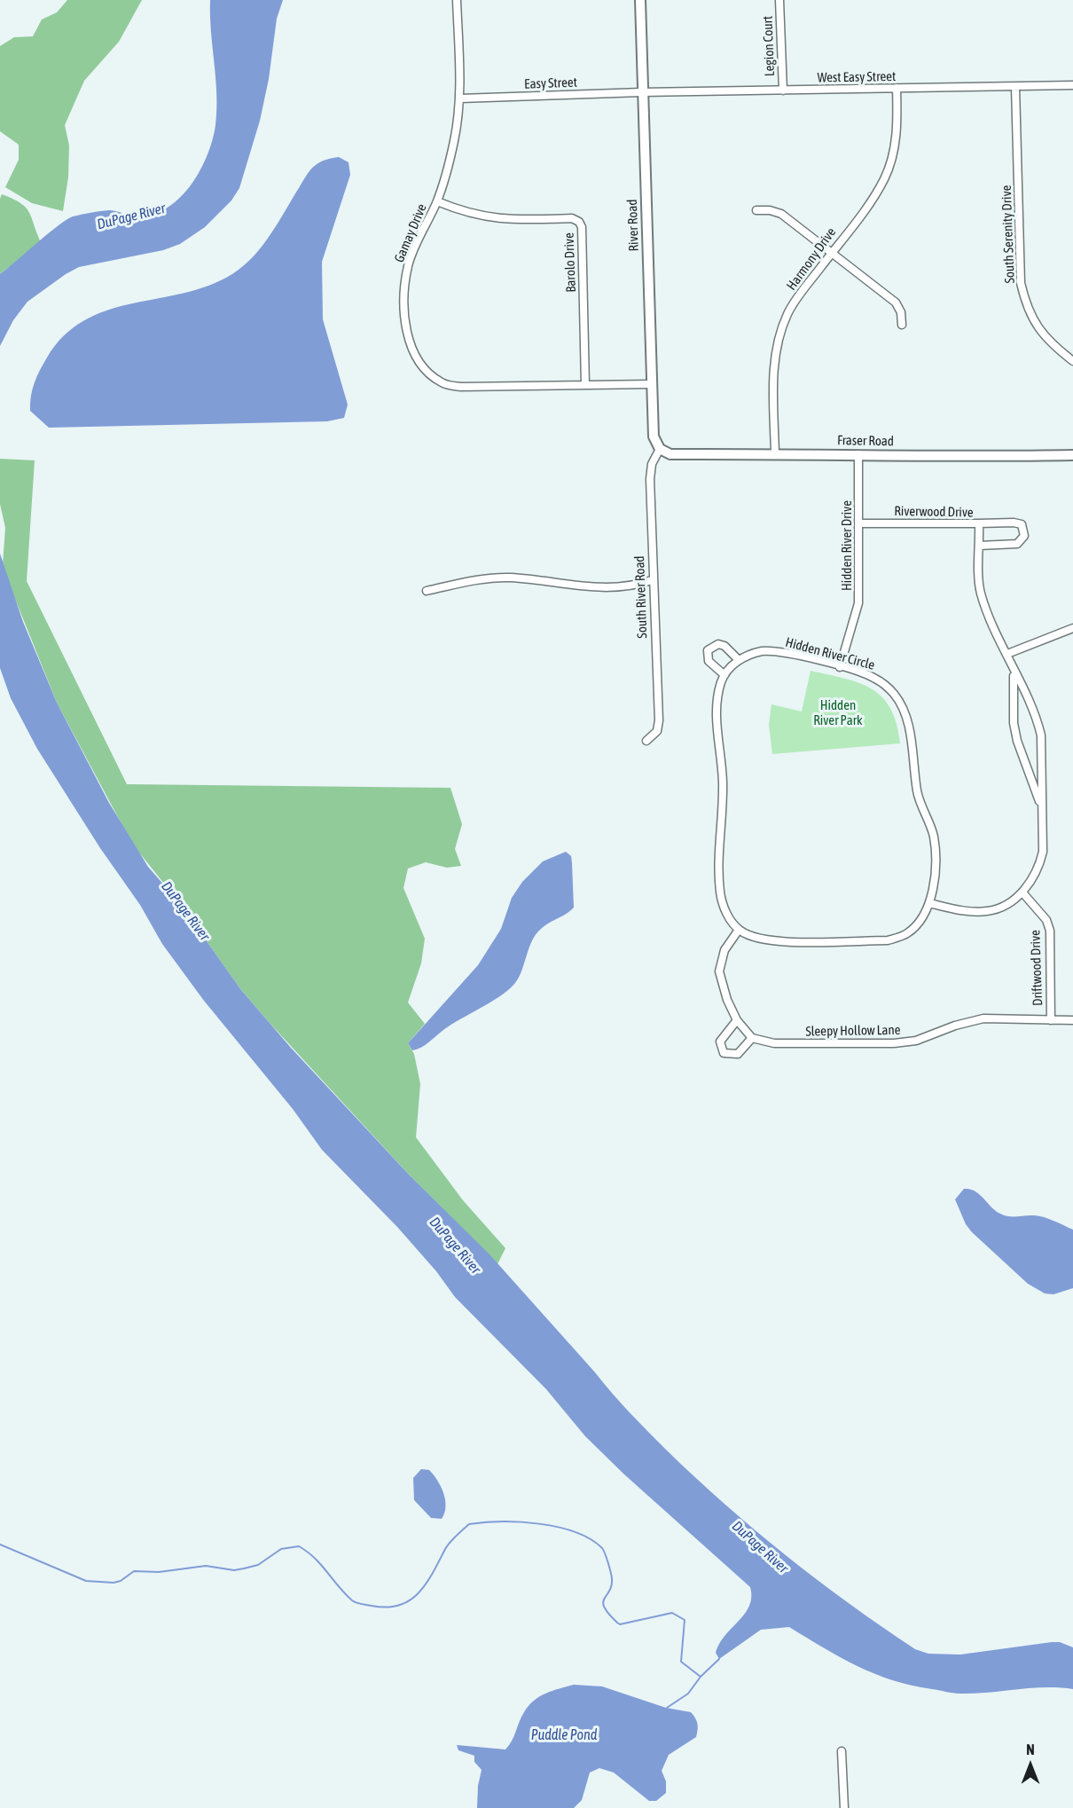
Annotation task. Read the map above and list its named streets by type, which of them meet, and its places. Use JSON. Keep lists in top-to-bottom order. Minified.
{"streets":{"street":["Legion Court","West Easy Street","Easy Street","River Road","Gamay Drive","South Serenity Drive","Harmony Drive","Barolo Drive","Fraser Road","Riverwood Drive","Hidden River Drive","South River Road","Hidden River Circle","Driftwood Drive","Sleepy Hollow Lane"]},"crossings":[["Legion Court","West Easy Street"],["West Easy Street","Easy Street"],["West Easy Street","River Road"],["West Easy Street","South Serenity Drive"],["West Easy Street","Harmony Drive"],["Easy Street","River Road"],["Easy Street","Gamay Drive"],["River Road","Gamay Drive"],["River Road","Fraser Road"],["River Road","South River Road"],["Gamay Drive","Barolo Drive"],["Harmony Drive","Fraser Road"],["Fraser Road","Hidden River Drive"],["Fraser Road","South River Road"],["Riverwood Drive","Hidden River Drive"],["Riverwood Drive","Hidden River Circle"],["Riverwood Drive","Driftwood Drive"],["Hidden River Drive","Hidden River Circle"],["Driftwood Drive","Sleepy Hollow Lane"]],"water":["DuPage River","Puddle Pond"],"parks":["Hidden River Park"],"north":"top"}
